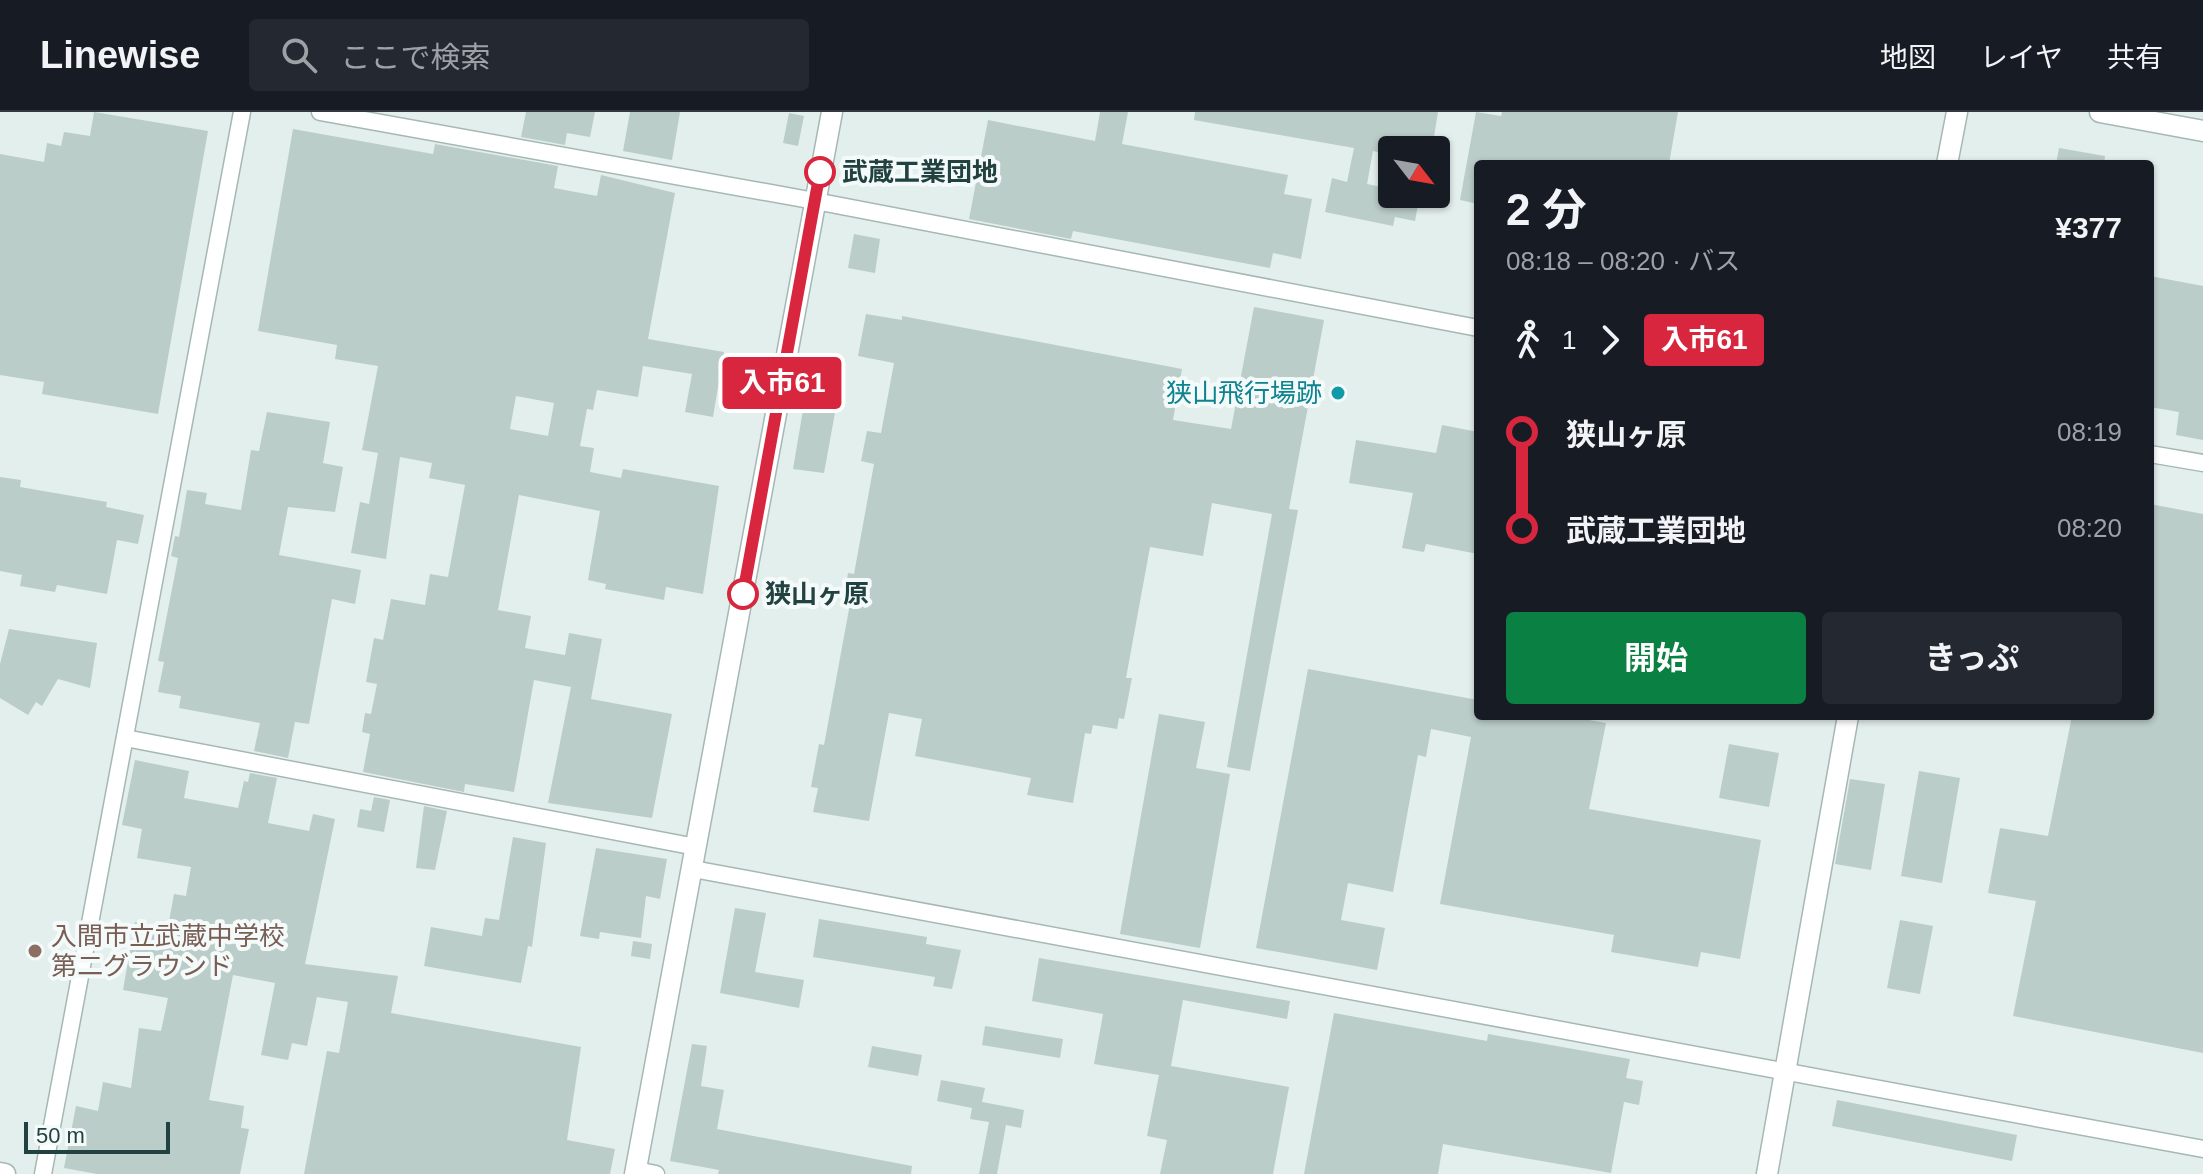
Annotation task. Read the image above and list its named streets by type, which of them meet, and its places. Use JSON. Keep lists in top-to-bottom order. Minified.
{"places":["武蔵工業団地","狭山飛行場跡","狭山ヶ原","入間市立武蔵中学校 第二グラウンド"],"lines":["bus line 入市61"],"scale_bar":"50 m","north":"bottom right","page":{"header":"Linewise","search":"ここで検索","nav":["地図","レイヤ","共有"],"on_map":"入市61","heading":["2 分","08:18 – 08:20 · バス","¥377"],"legs":["1","入市61"],"list":[{"name":"狭山ヶ原","value":"08:19"},{"name":"武蔵工業団地","value":"08:20"}],"buttons":["開始","きっぷ"],"scale":"50 m"}}
